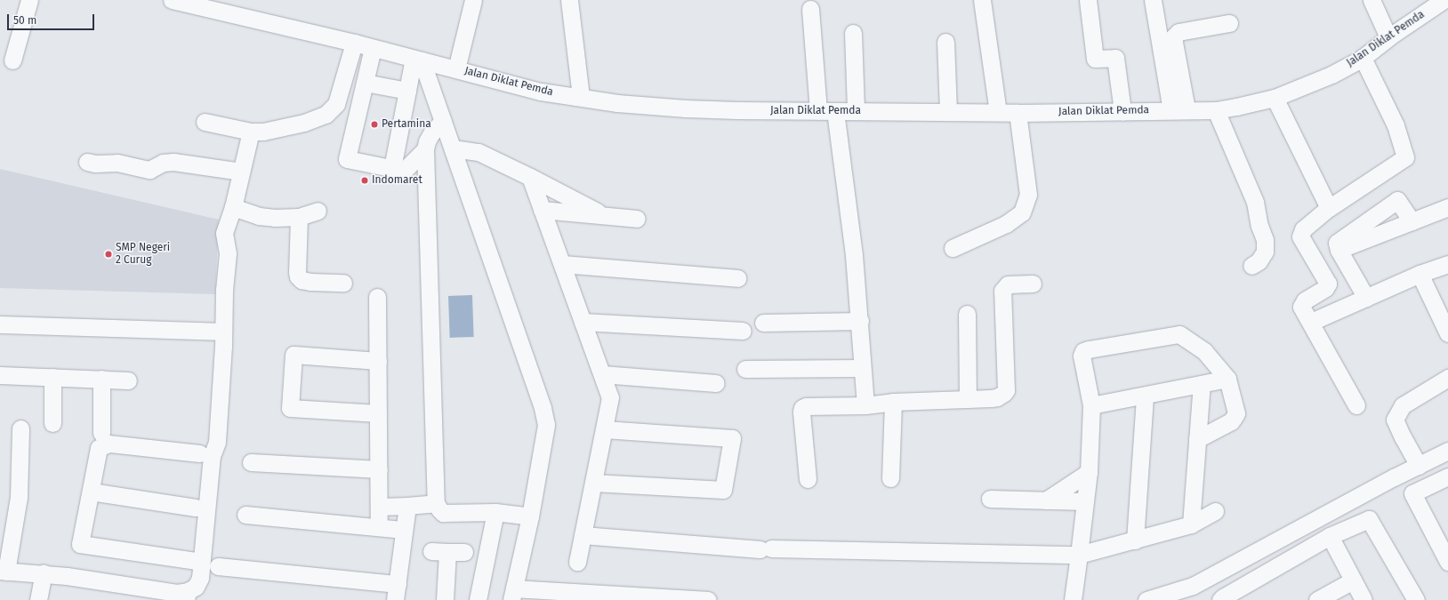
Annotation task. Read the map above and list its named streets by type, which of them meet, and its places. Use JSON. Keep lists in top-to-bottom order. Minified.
{"streets":{"street":["Jalan Diklat Pemda"]},"places":["Pertamina","Indomaret","SMP Negeri 2 Curug"],"scale_bar":"50 m"}
